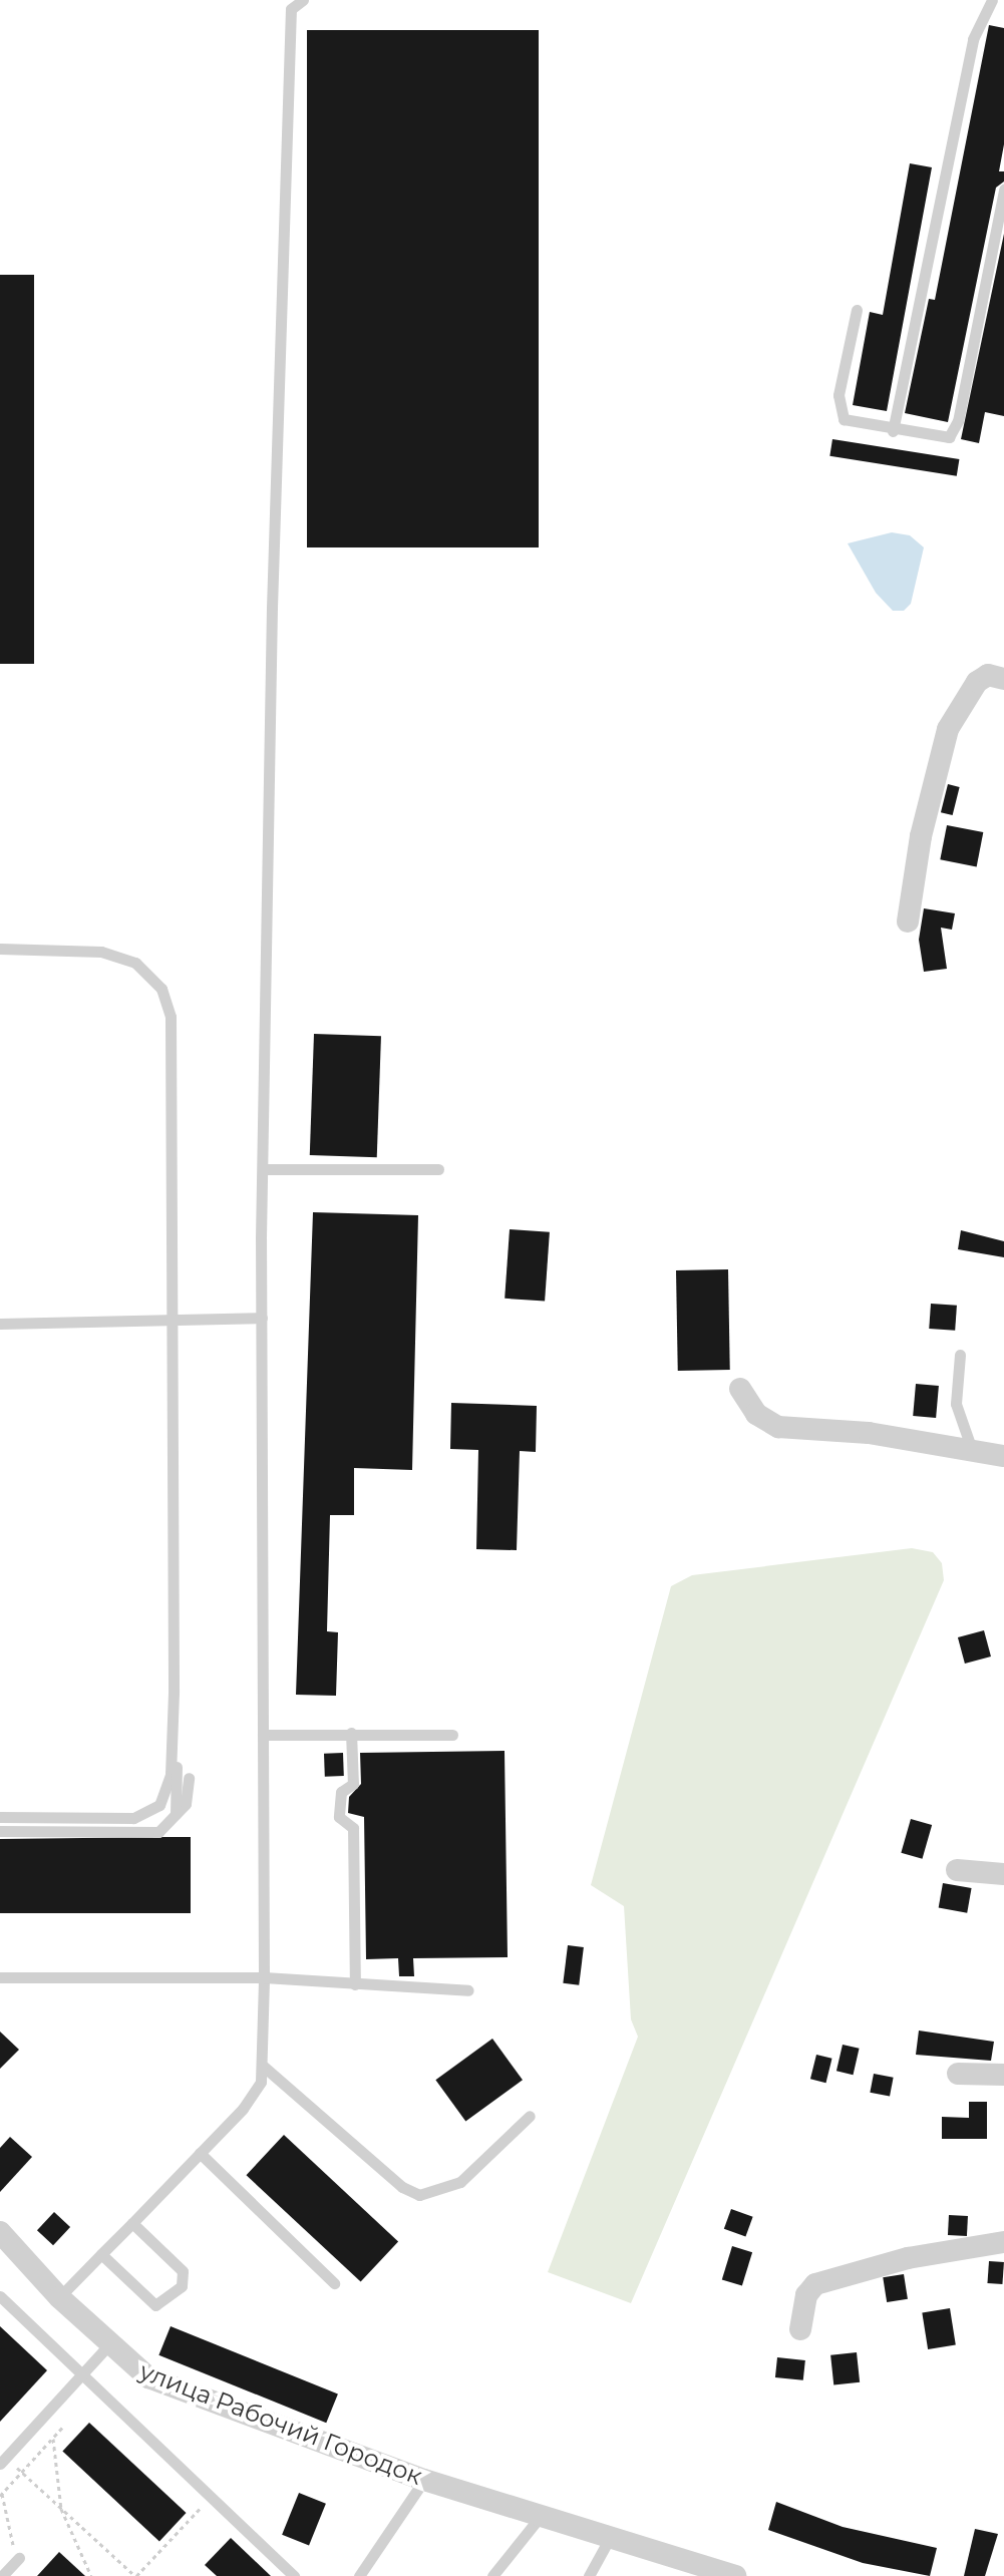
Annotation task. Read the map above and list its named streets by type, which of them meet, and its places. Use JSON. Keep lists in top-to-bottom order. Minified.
{"streets":{"street":["улица Рабочий Городок"]}}
